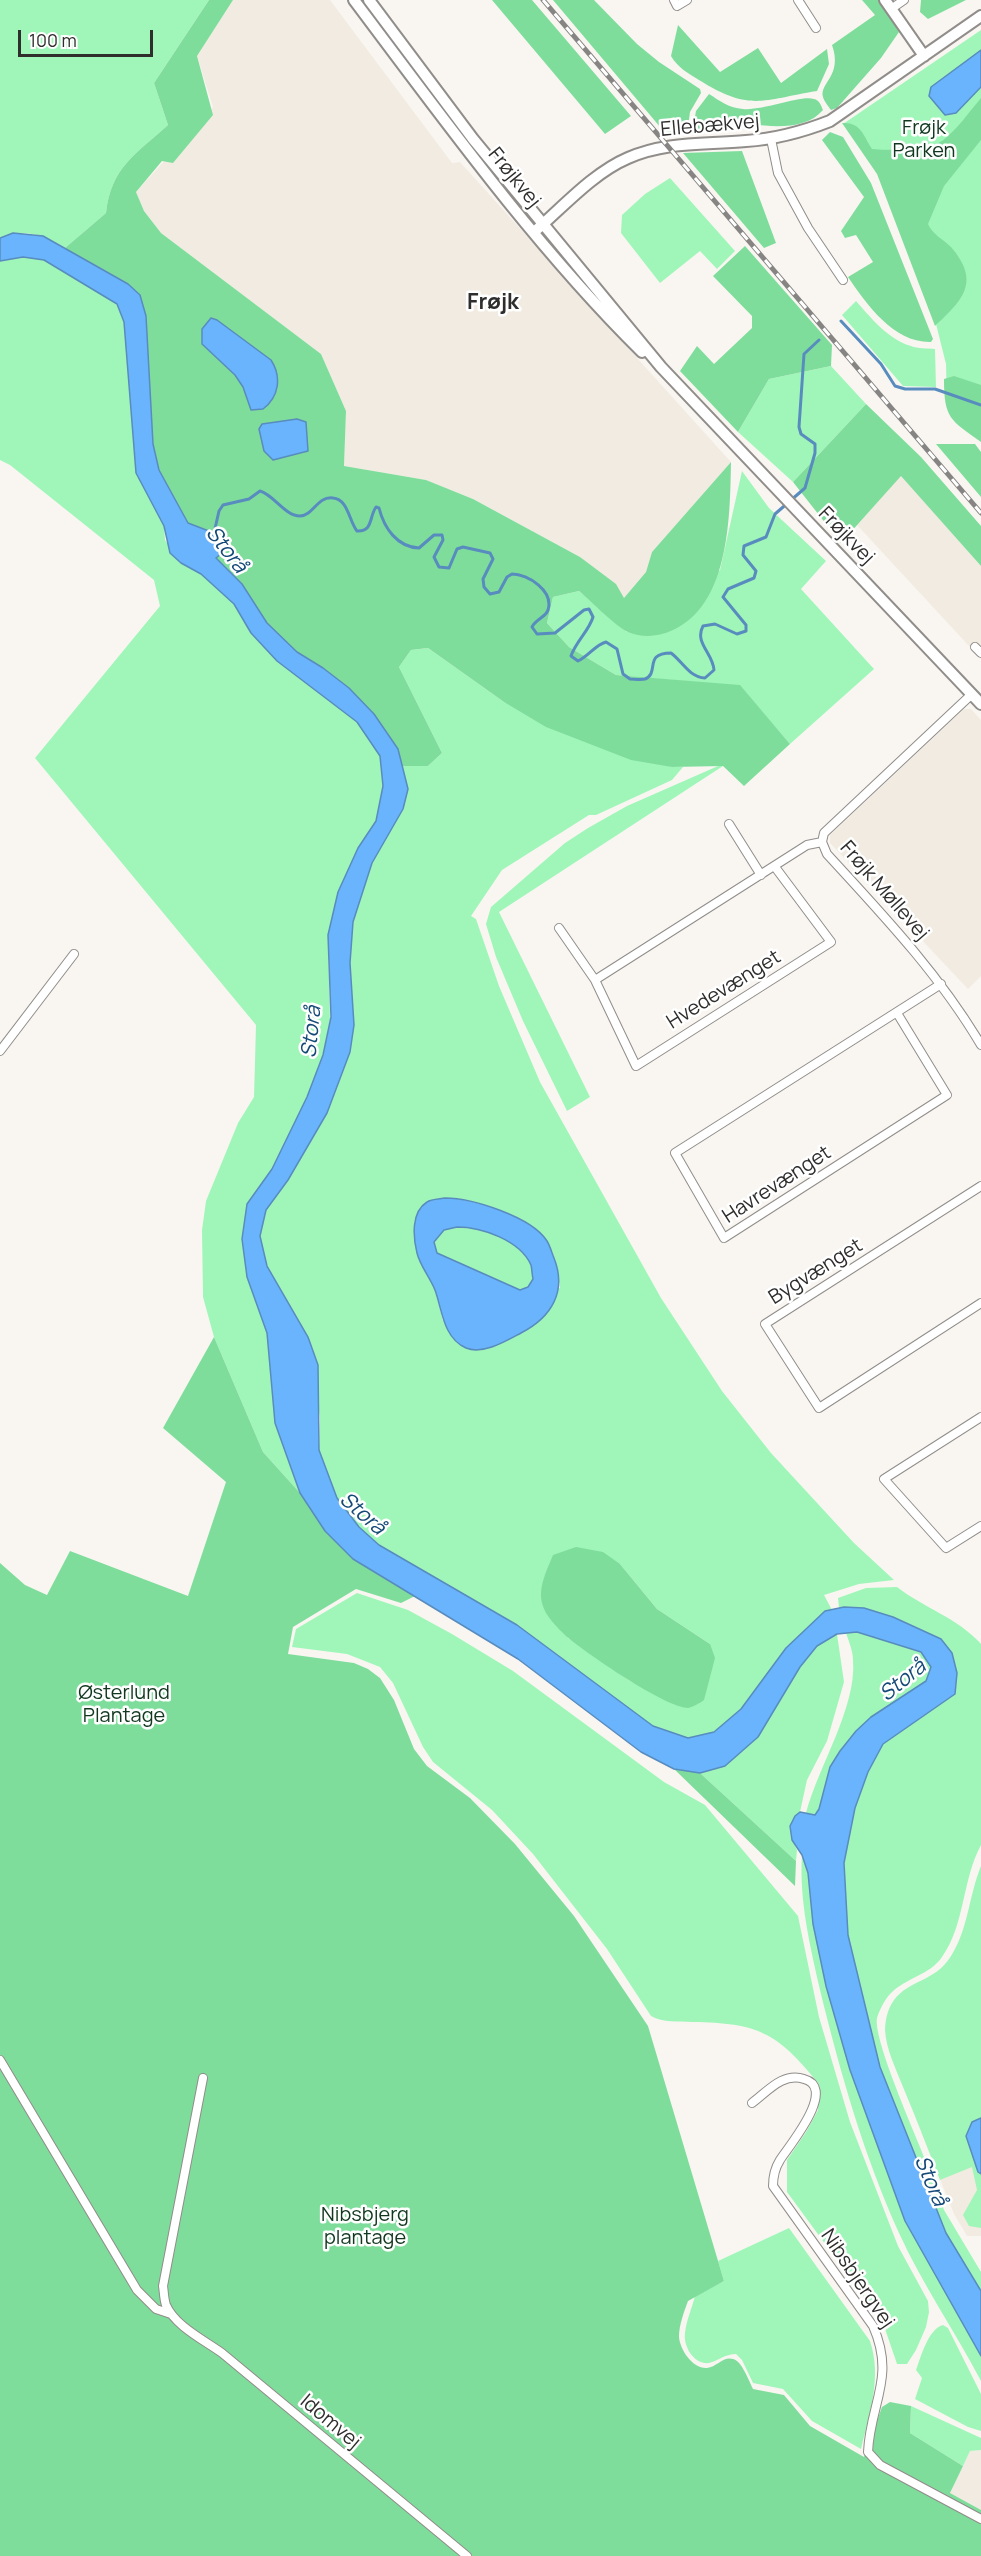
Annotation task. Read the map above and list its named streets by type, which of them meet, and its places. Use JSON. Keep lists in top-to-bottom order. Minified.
{"streets":{"street":["Ellebækvej","Frøjkvej","Frøjk Møllevej","Hvedevænget","Havrevænget","Bygvænget","Nibsbjergvej","Idomvej"]},"crossings":[["Ellebækvej","Frøjkvej"],["Frøjkvej","Frøjk Møllevej"],["Frøjk Møllevej","Havrevænget"]],"districts":["Frøjk"],"water":["Storå"],"parks":["Frøjk Parken","Østerlund Plantage","Nibsbjerg plantage"],"scale_bar":"100 m"}
